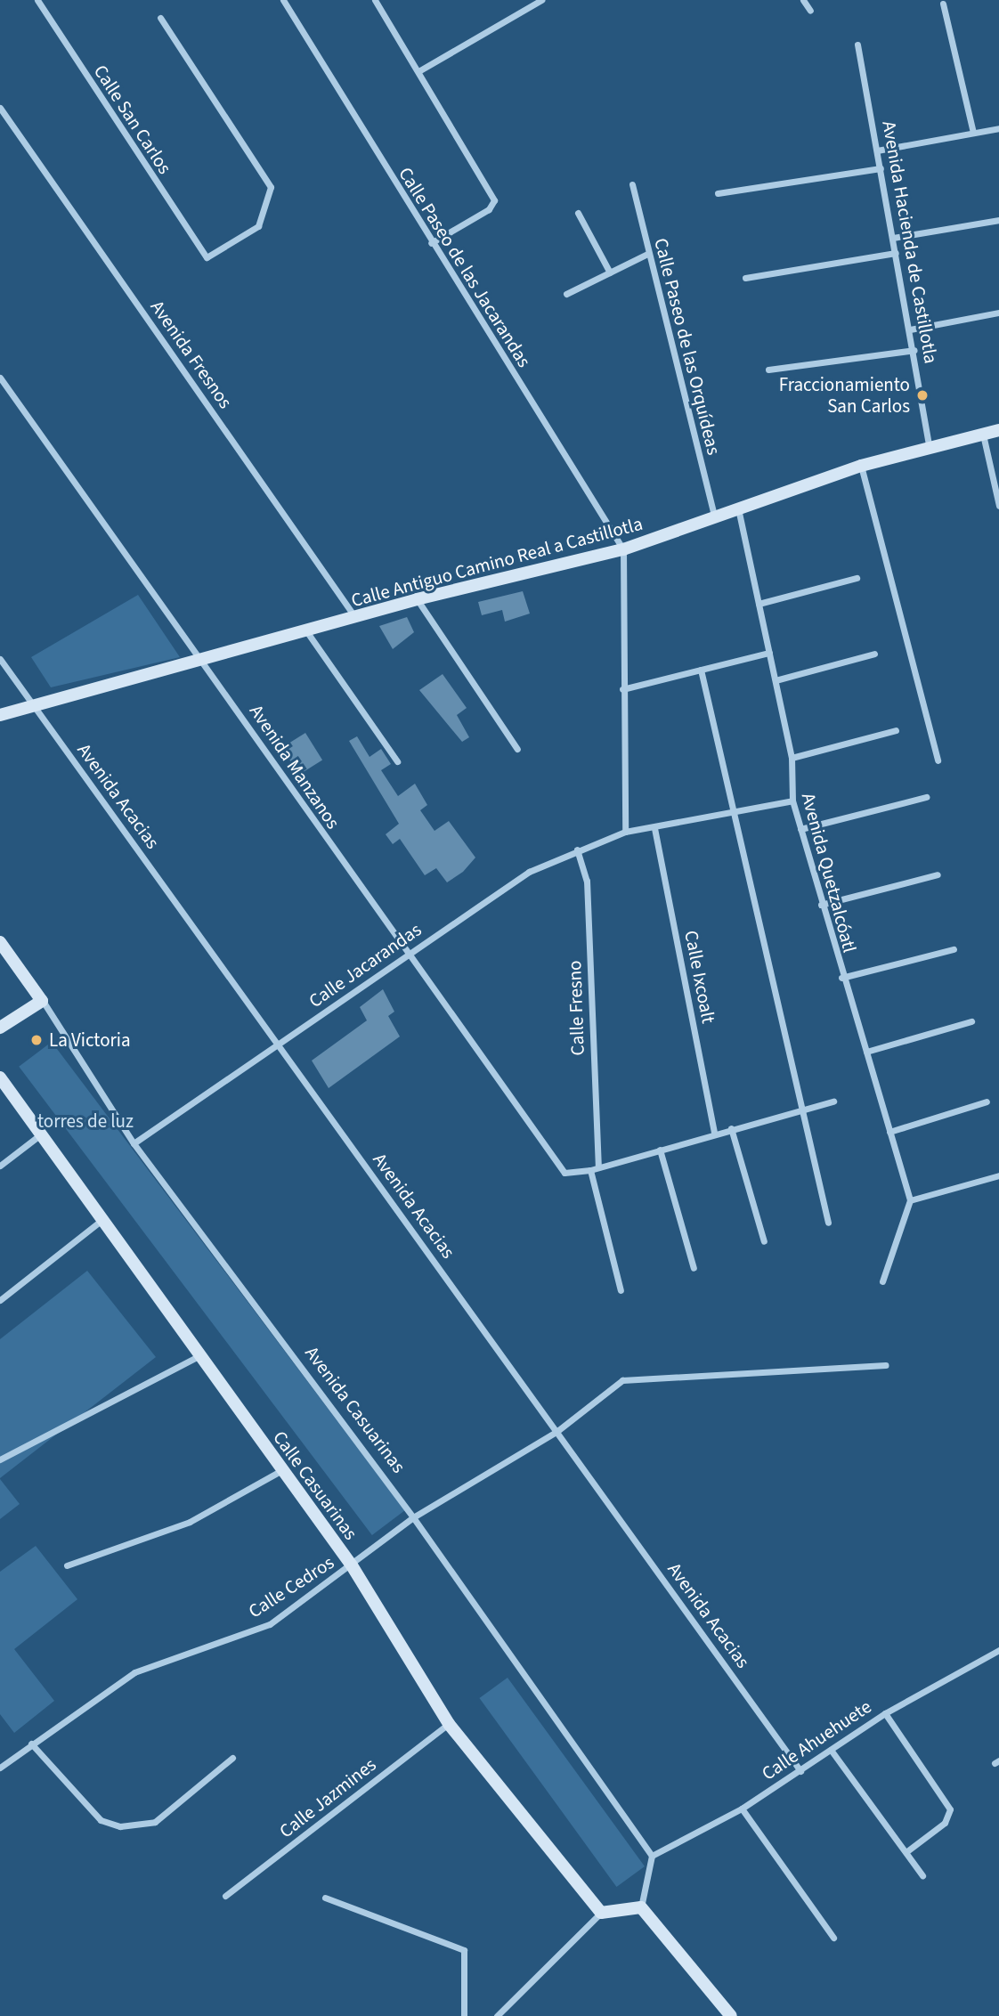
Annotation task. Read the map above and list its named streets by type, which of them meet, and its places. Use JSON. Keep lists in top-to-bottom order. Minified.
{"streets":{"street":["Calle San Carlos","Avenida Hacienda de Castillotla","Calle Paseo de las Jacarandas","Calle Paseo de las Orquídeas","Avenida Fresnos","Calle Antiguo Camino Real a Castillotla","Avenida Manzanos","Avenida Acacias","Avenida Quetzalcóatl","Calle Jacarandas","Calle Ixcoalt","Calle Fresno","Avenida Casuarinas","Calle Casuarinas","Calle Cedros","Calle Ahuehuete","Calle Jazmines"]},"crossings":[["Avenida Hacienda de Castillotla","Calle Antiguo Camino Real a Castillotla"],["Calle Paseo de las Jacarandas","Calle Antiguo Camino Real a Castillotla"],["Calle Paseo de las Orquídeas","Calle Antiguo Camino Real a Castillotla"],["Avenida Fresnos","Calle Antiguo Camino Real a Castillotla"],["Calle Antiguo Camino Real a Castillotla","Avenida Manzanos"],["Calle Antiguo Camino Real a Castillotla","Avenida Acacias"],["Calle Antiguo Camino Real a Castillotla","Avenida Quetzalcóatl"],["Avenida Manzanos","Calle Jacarandas"],["Avenida Acacias","Calle Jacarandas"],["Avenida Acacias","Calle Cedros"],["Avenida Acacias","Calle Ahuehuete"],["Avenida Quetzalcóatl","Calle Jacarandas"],["Calle Jacarandas","Calle Ixcoalt"],["Calle Jacarandas","Calle Fresno"],["Calle Jacarandas","Avenida Casuarinas"],["Avenida Casuarinas","Calle Cedros"],["Avenida Casuarinas","Calle Ahuehuete"],["Calle Casuarinas","Calle Cedros"],["Calle Casuarinas","Calle Jazmines"]],"parks":["torres de luz"],"places":["Fraccionamiento San Carlos","La Victoria"]}
